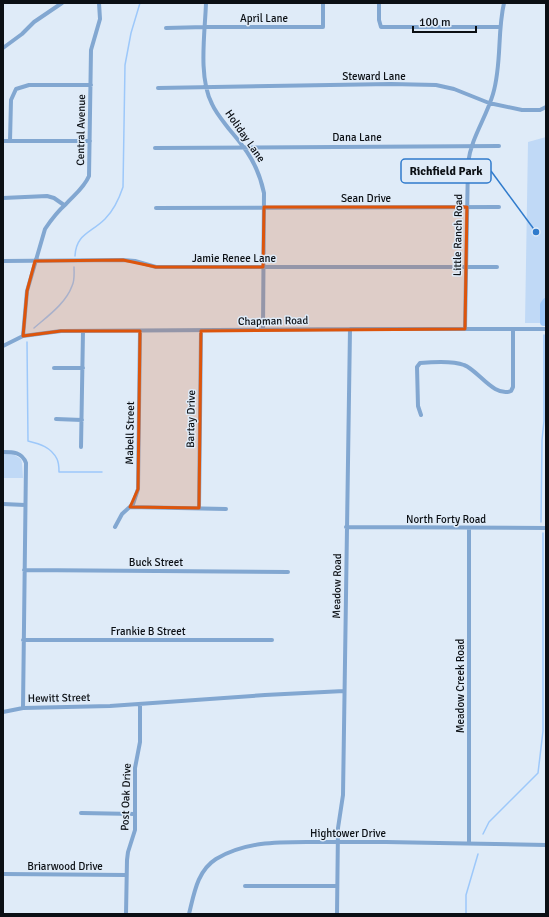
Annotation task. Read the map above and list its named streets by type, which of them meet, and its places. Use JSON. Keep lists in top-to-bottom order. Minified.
{"streets":{"street":["April Lane","Steward Lane","Central Avenue","Holiday Lane","Dana Lane","Sean Drive","Little Ranch Road","Jamie Renee Lane","Chapman Road","Bartay Drive","Mabell Street","North Forty Road","Buck Street","Meadow Road","Frankie B Street","Meadow Creek Road","Hewitt Street","Post Oak Drive","Hightower Drive","Briarwood Drive"]},"crossings":[["April Lane","Holiday Lane"],["Steward Lane","Holiday Lane"],["Steward Lane","Little Ranch Road"],["Central Avenue","Jamie Renee Lane"],["Central Avenue","Chapman Road"],["Holiday Lane","Dana Lane"],["Holiday Lane","Sean Drive"],["Holiday Lane","Jamie Renee Lane"],["Holiday Lane","Chapman Road"],["Dana Lane","Little Ranch Road"],["Sean Drive","Little Ranch Road"],["Little Ranch Road","Jamie Renee Lane"],["Little Ranch Road","Chapman Road"],["Chapman Road","Bartay Drive"],["Chapman Road","Mabell Street"],["Chapman Road","Meadow Road"],["North Forty Road","Meadow Road"],["North Forty Road","Meadow Creek Road"],["Buck Street","Hewitt Street"],["Meadow Road","Hewitt Street"],["Meadow Road","Hightower Drive"],["Frankie B Street","Hewitt Street"],["Meadow Creek Road","Hightower Drive"],["Hewitt Street","Post Oak Drive"],["Post Oak Drive","Briarwood Drive"]],"places":["Richfield Park"],"scale_bar":"100 m"}
